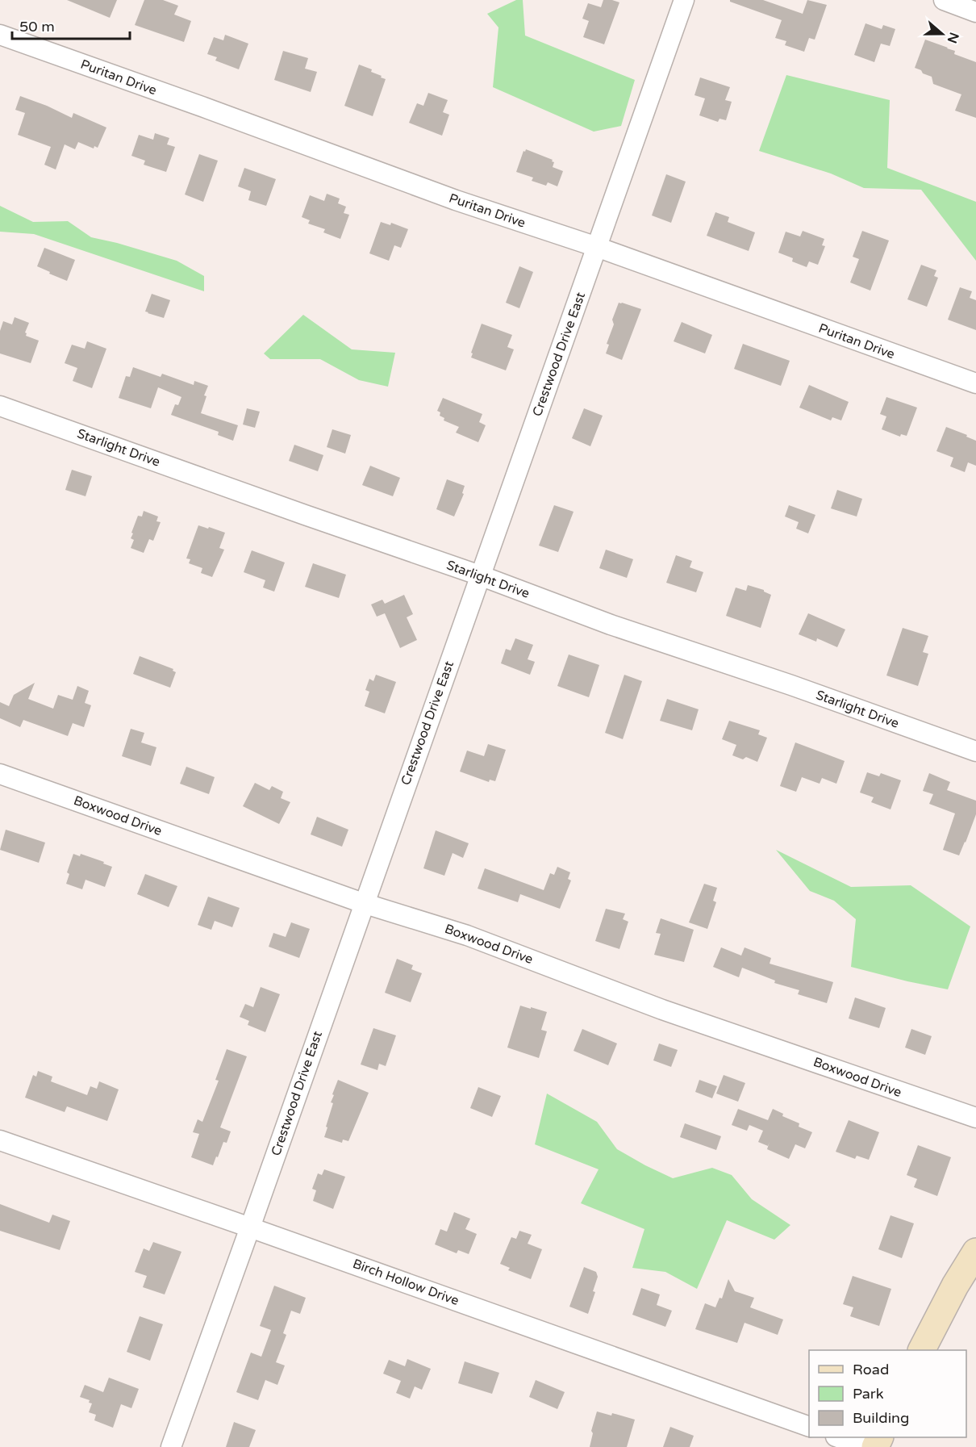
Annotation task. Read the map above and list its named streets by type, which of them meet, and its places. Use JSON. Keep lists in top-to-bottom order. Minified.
{"streets":{"street":["Puritan Drive","Crestwood Drive East","Starlight Drive","Boxwood Drive","Birch Hollow Drive"]},"crossings":[["Puritan Drive","Crestwood Drive East"],["Crestwood Drive East","Starlight Drive"],["Crestwood Drive East","Boxwood Drive"],["Crestwood Drive East","Birch Hollow Drive"]],"legend":["Road","Park","Building"],"scale_bar":"50 m","north":"right"}
